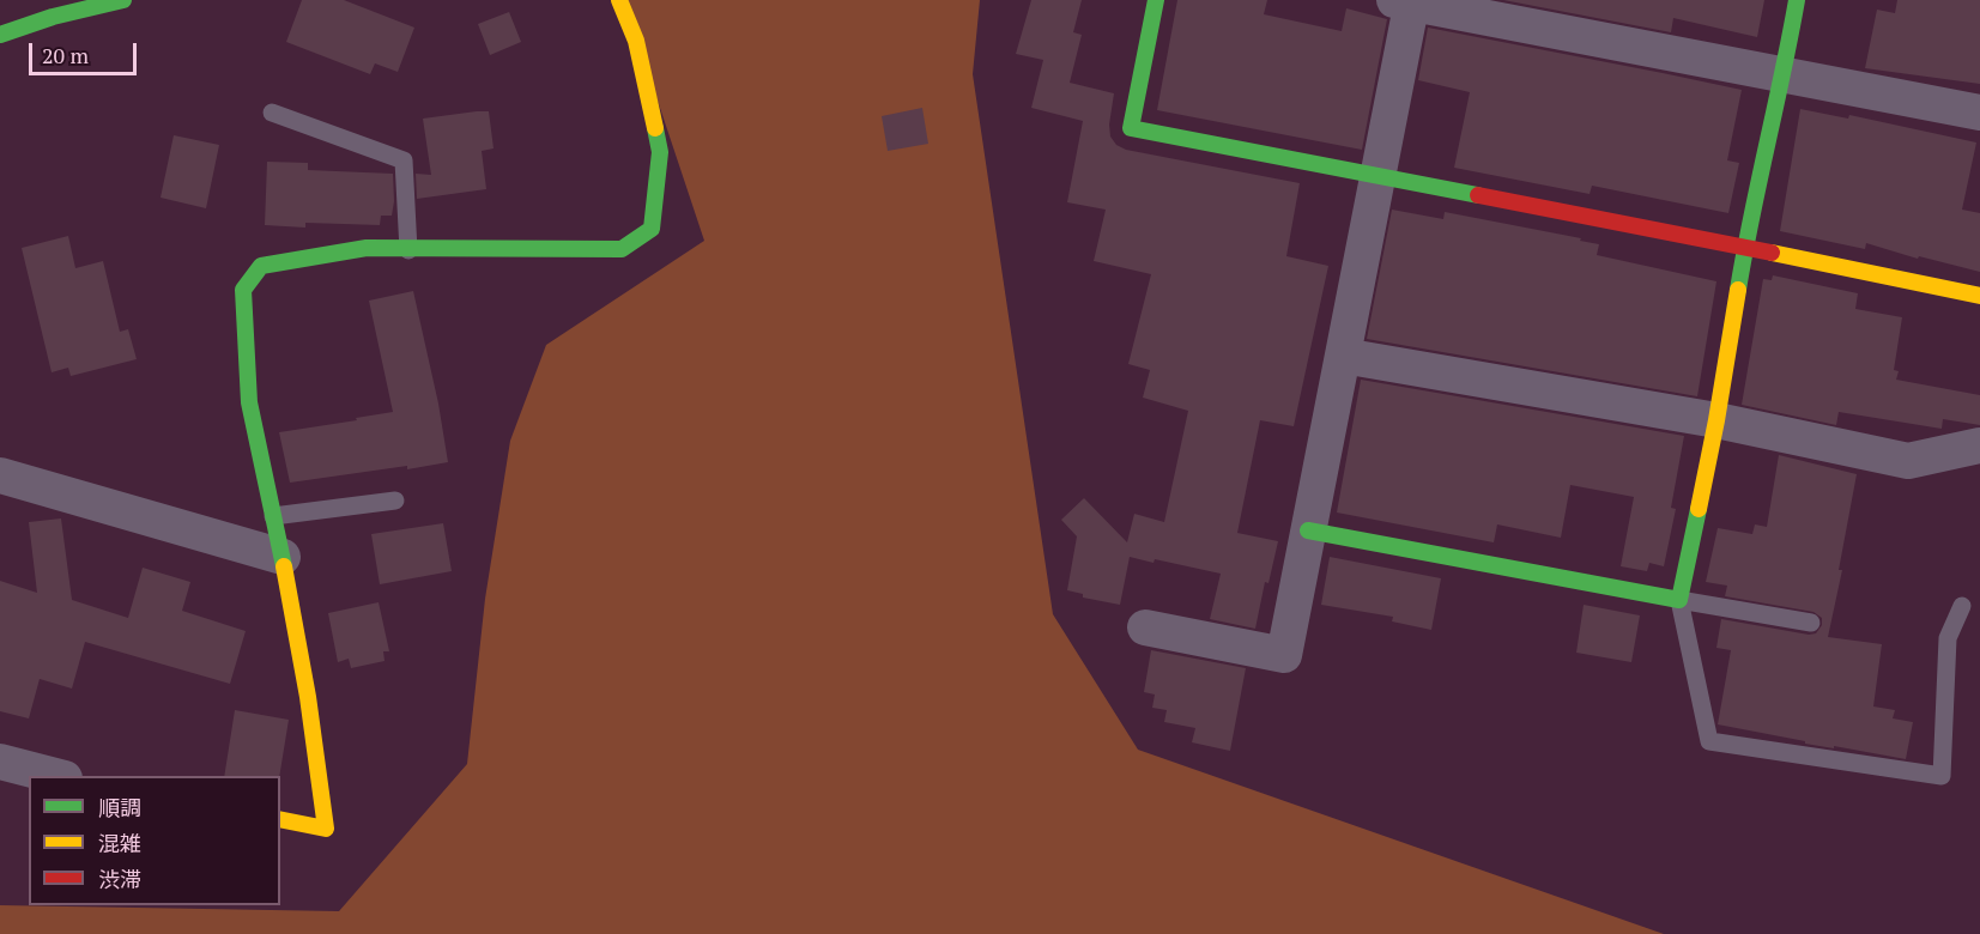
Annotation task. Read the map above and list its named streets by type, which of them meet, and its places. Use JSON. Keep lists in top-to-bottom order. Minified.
{"legend":["順調","混雑","渋滞"],"scale_bar":"20 m"}
